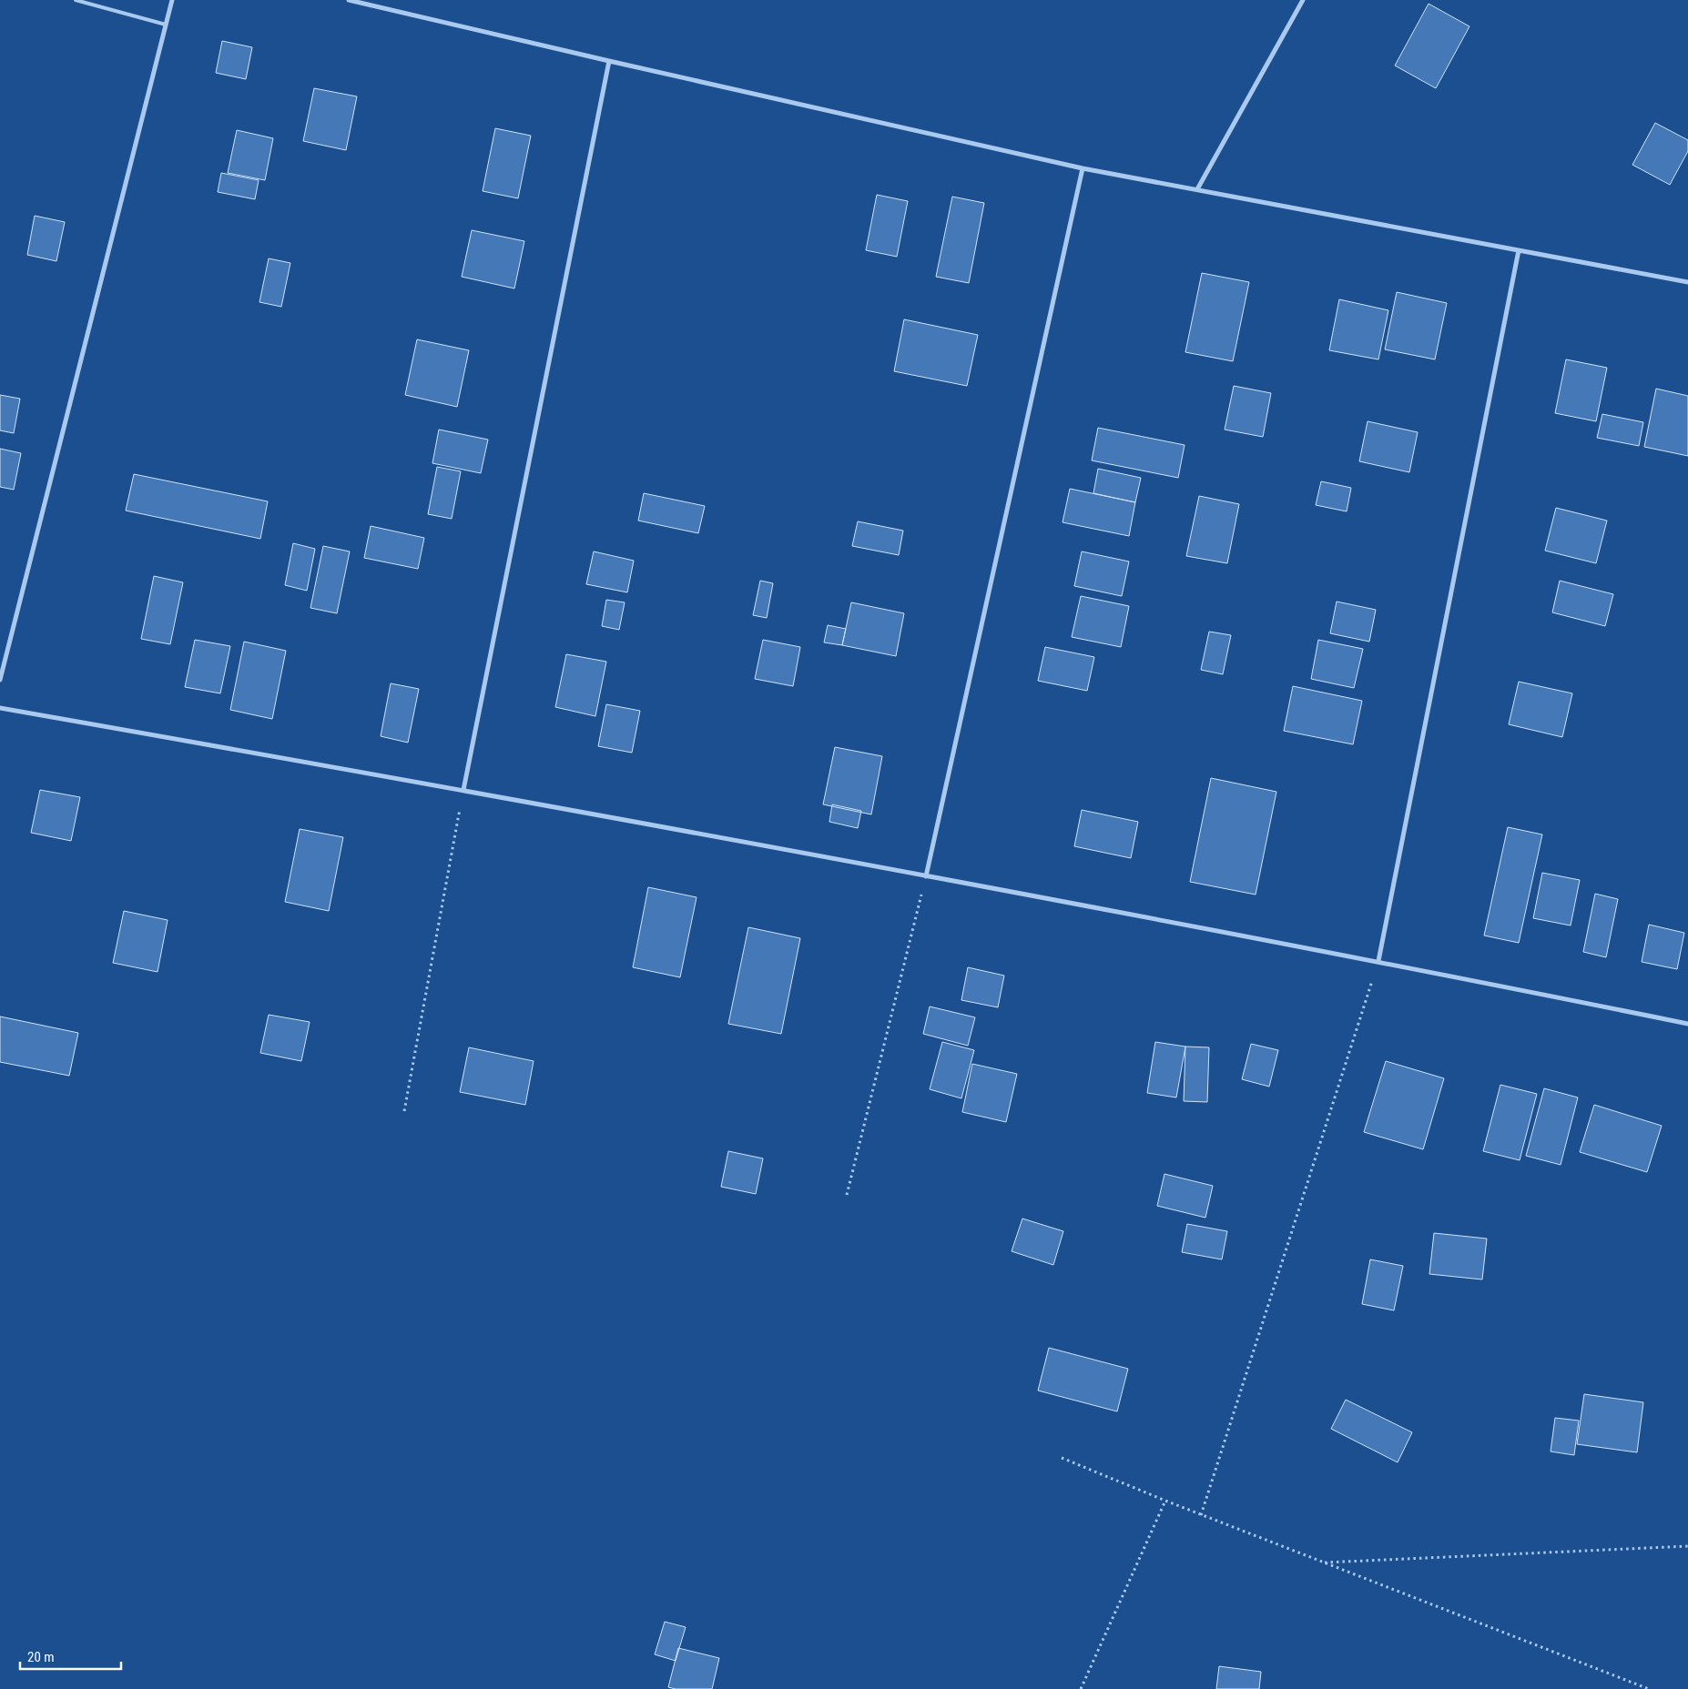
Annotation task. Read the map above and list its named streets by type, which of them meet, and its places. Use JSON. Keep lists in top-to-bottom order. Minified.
{"scale_bar":"20 m"}
